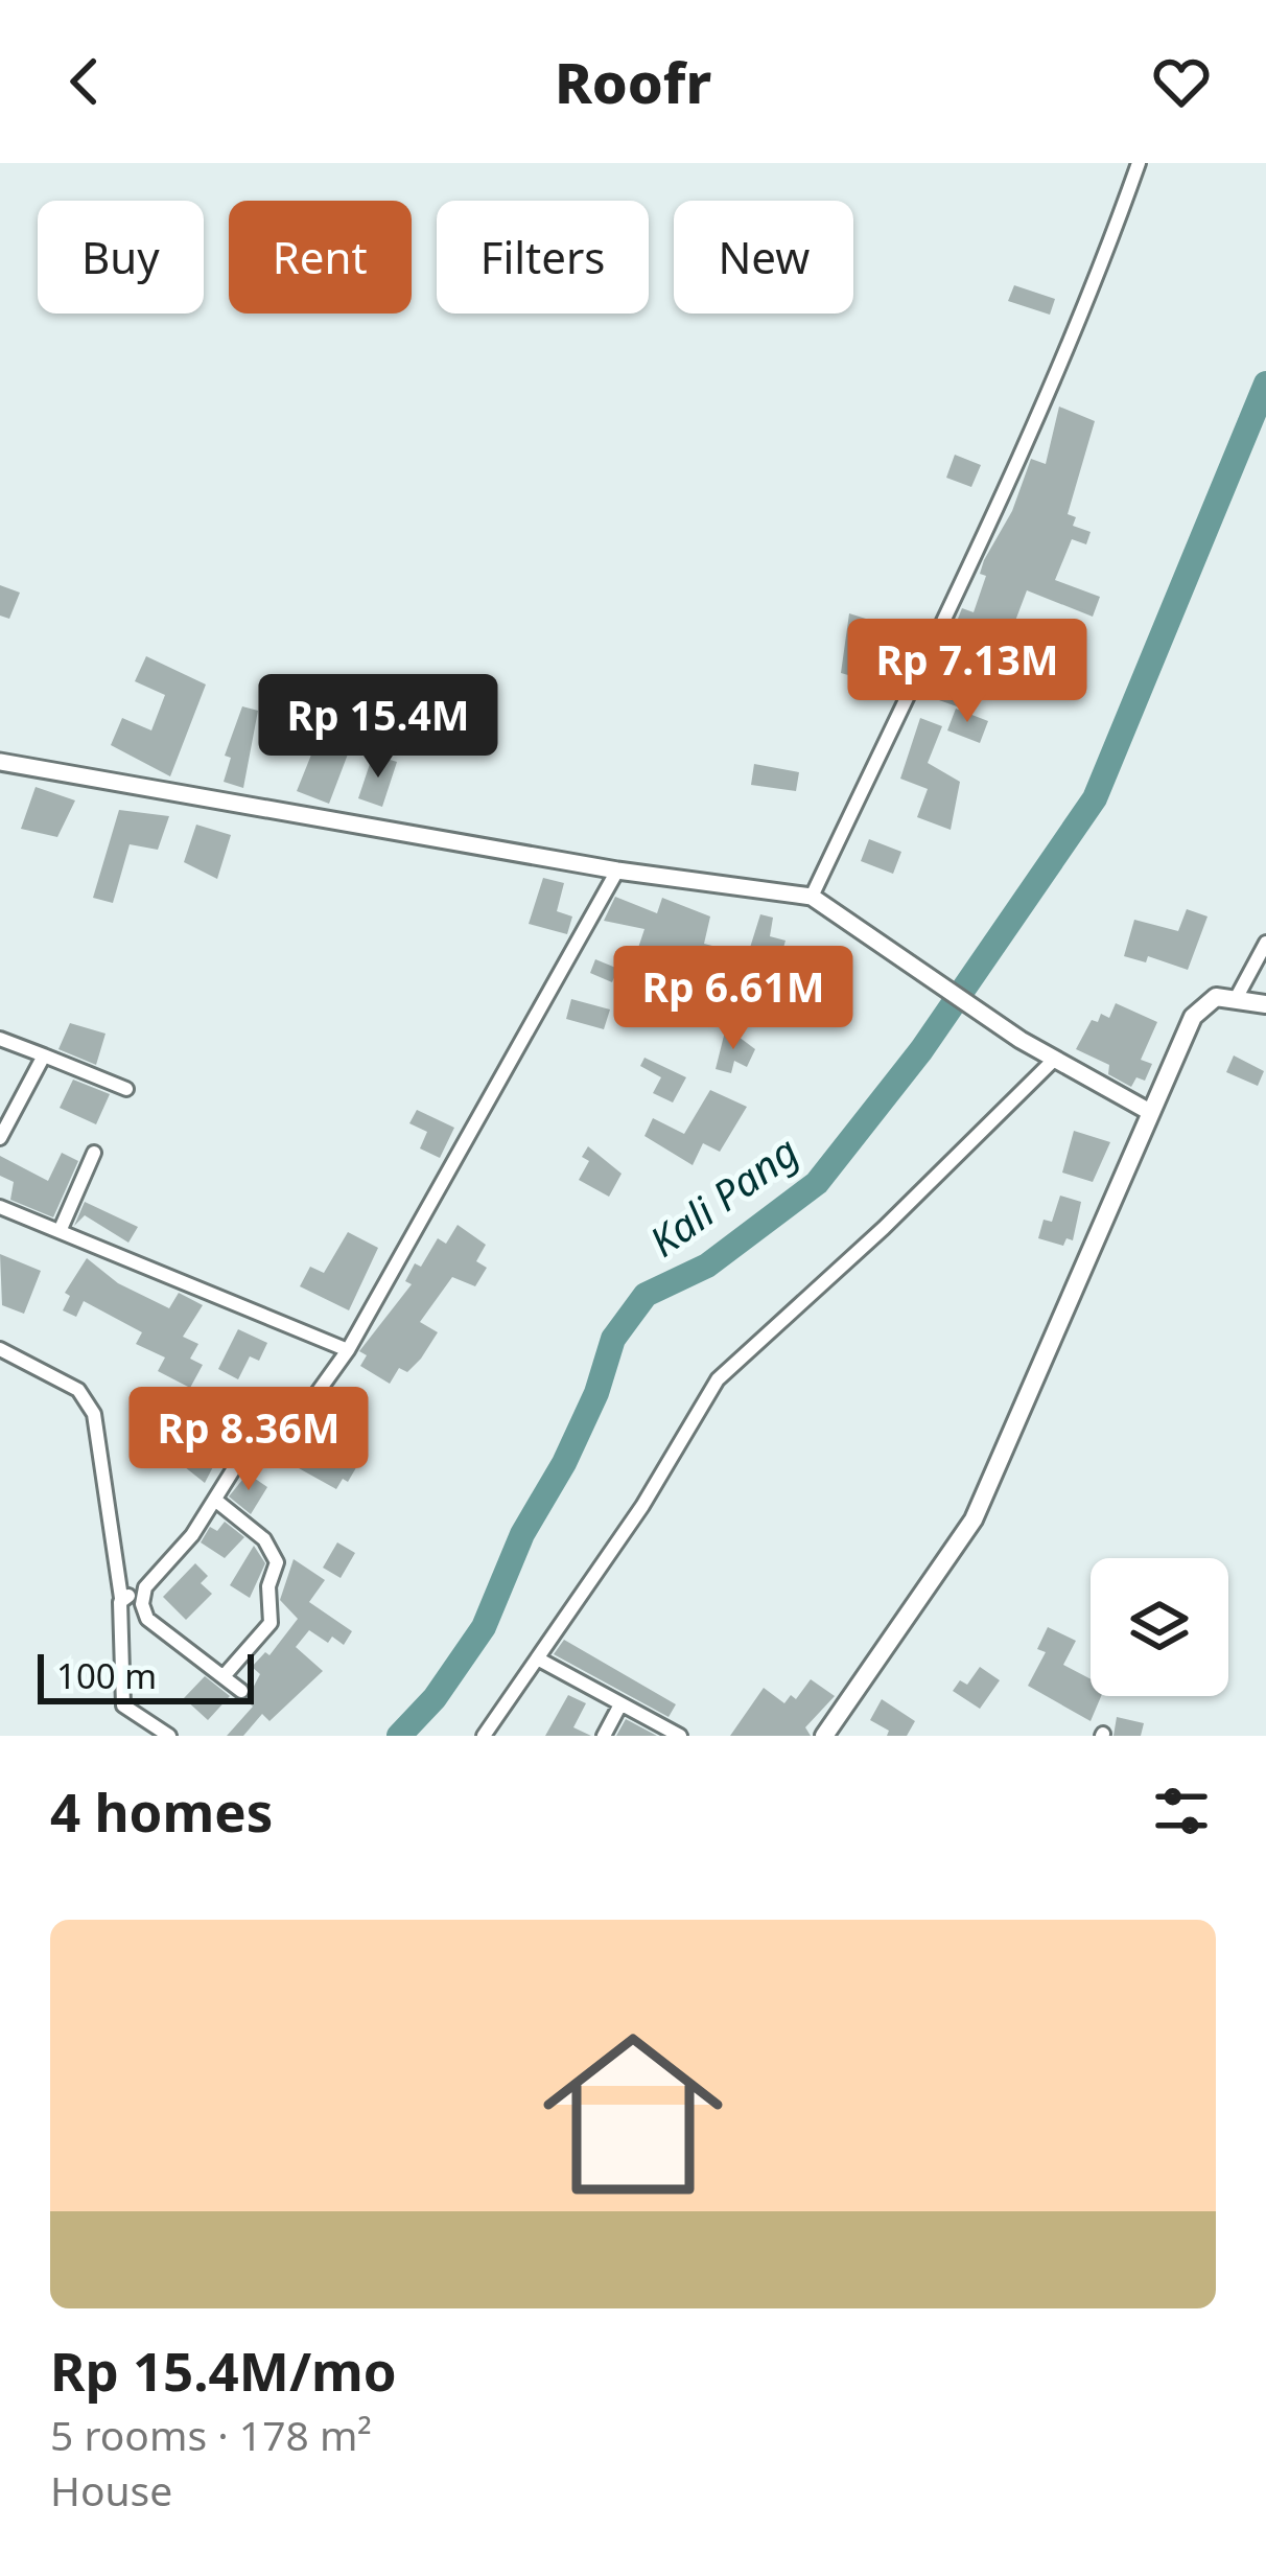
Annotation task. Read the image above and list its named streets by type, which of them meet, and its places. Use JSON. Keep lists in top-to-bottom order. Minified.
{"water":["Kali Pang"],"scale_bar":"100 m","page":{"header":"Roofr","chip":["Buy","Rent","Filters","New"],"price":["Rp 7.13M","Rp 15.4M","Rp 6.61M","Rp 8.36M"],"scale":"100 m","heading":"4 homes","list":[{"name":"Rp 15.4M/mo","note":"5 rooms · 178 m² · House"}]}}
